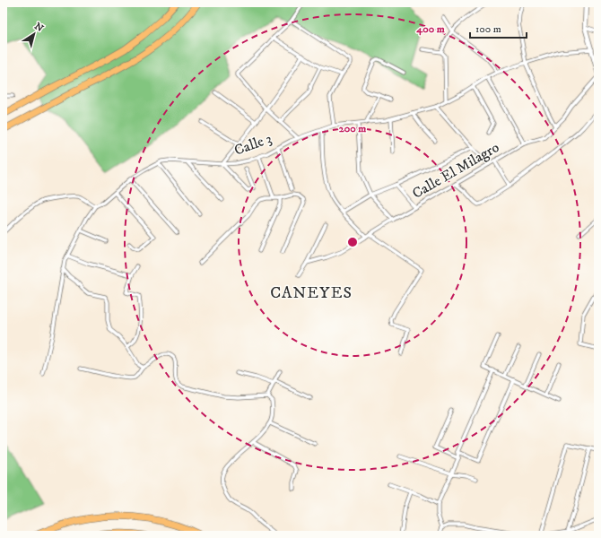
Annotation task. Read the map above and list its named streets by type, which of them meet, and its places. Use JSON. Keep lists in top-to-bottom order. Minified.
{"streets":{"street":["Calle 3","Calle El Milagro"]},"districts":["CANEYES"],"scale_bar":"100 m","north":"top right","rings":["400 m","200 m"]}
